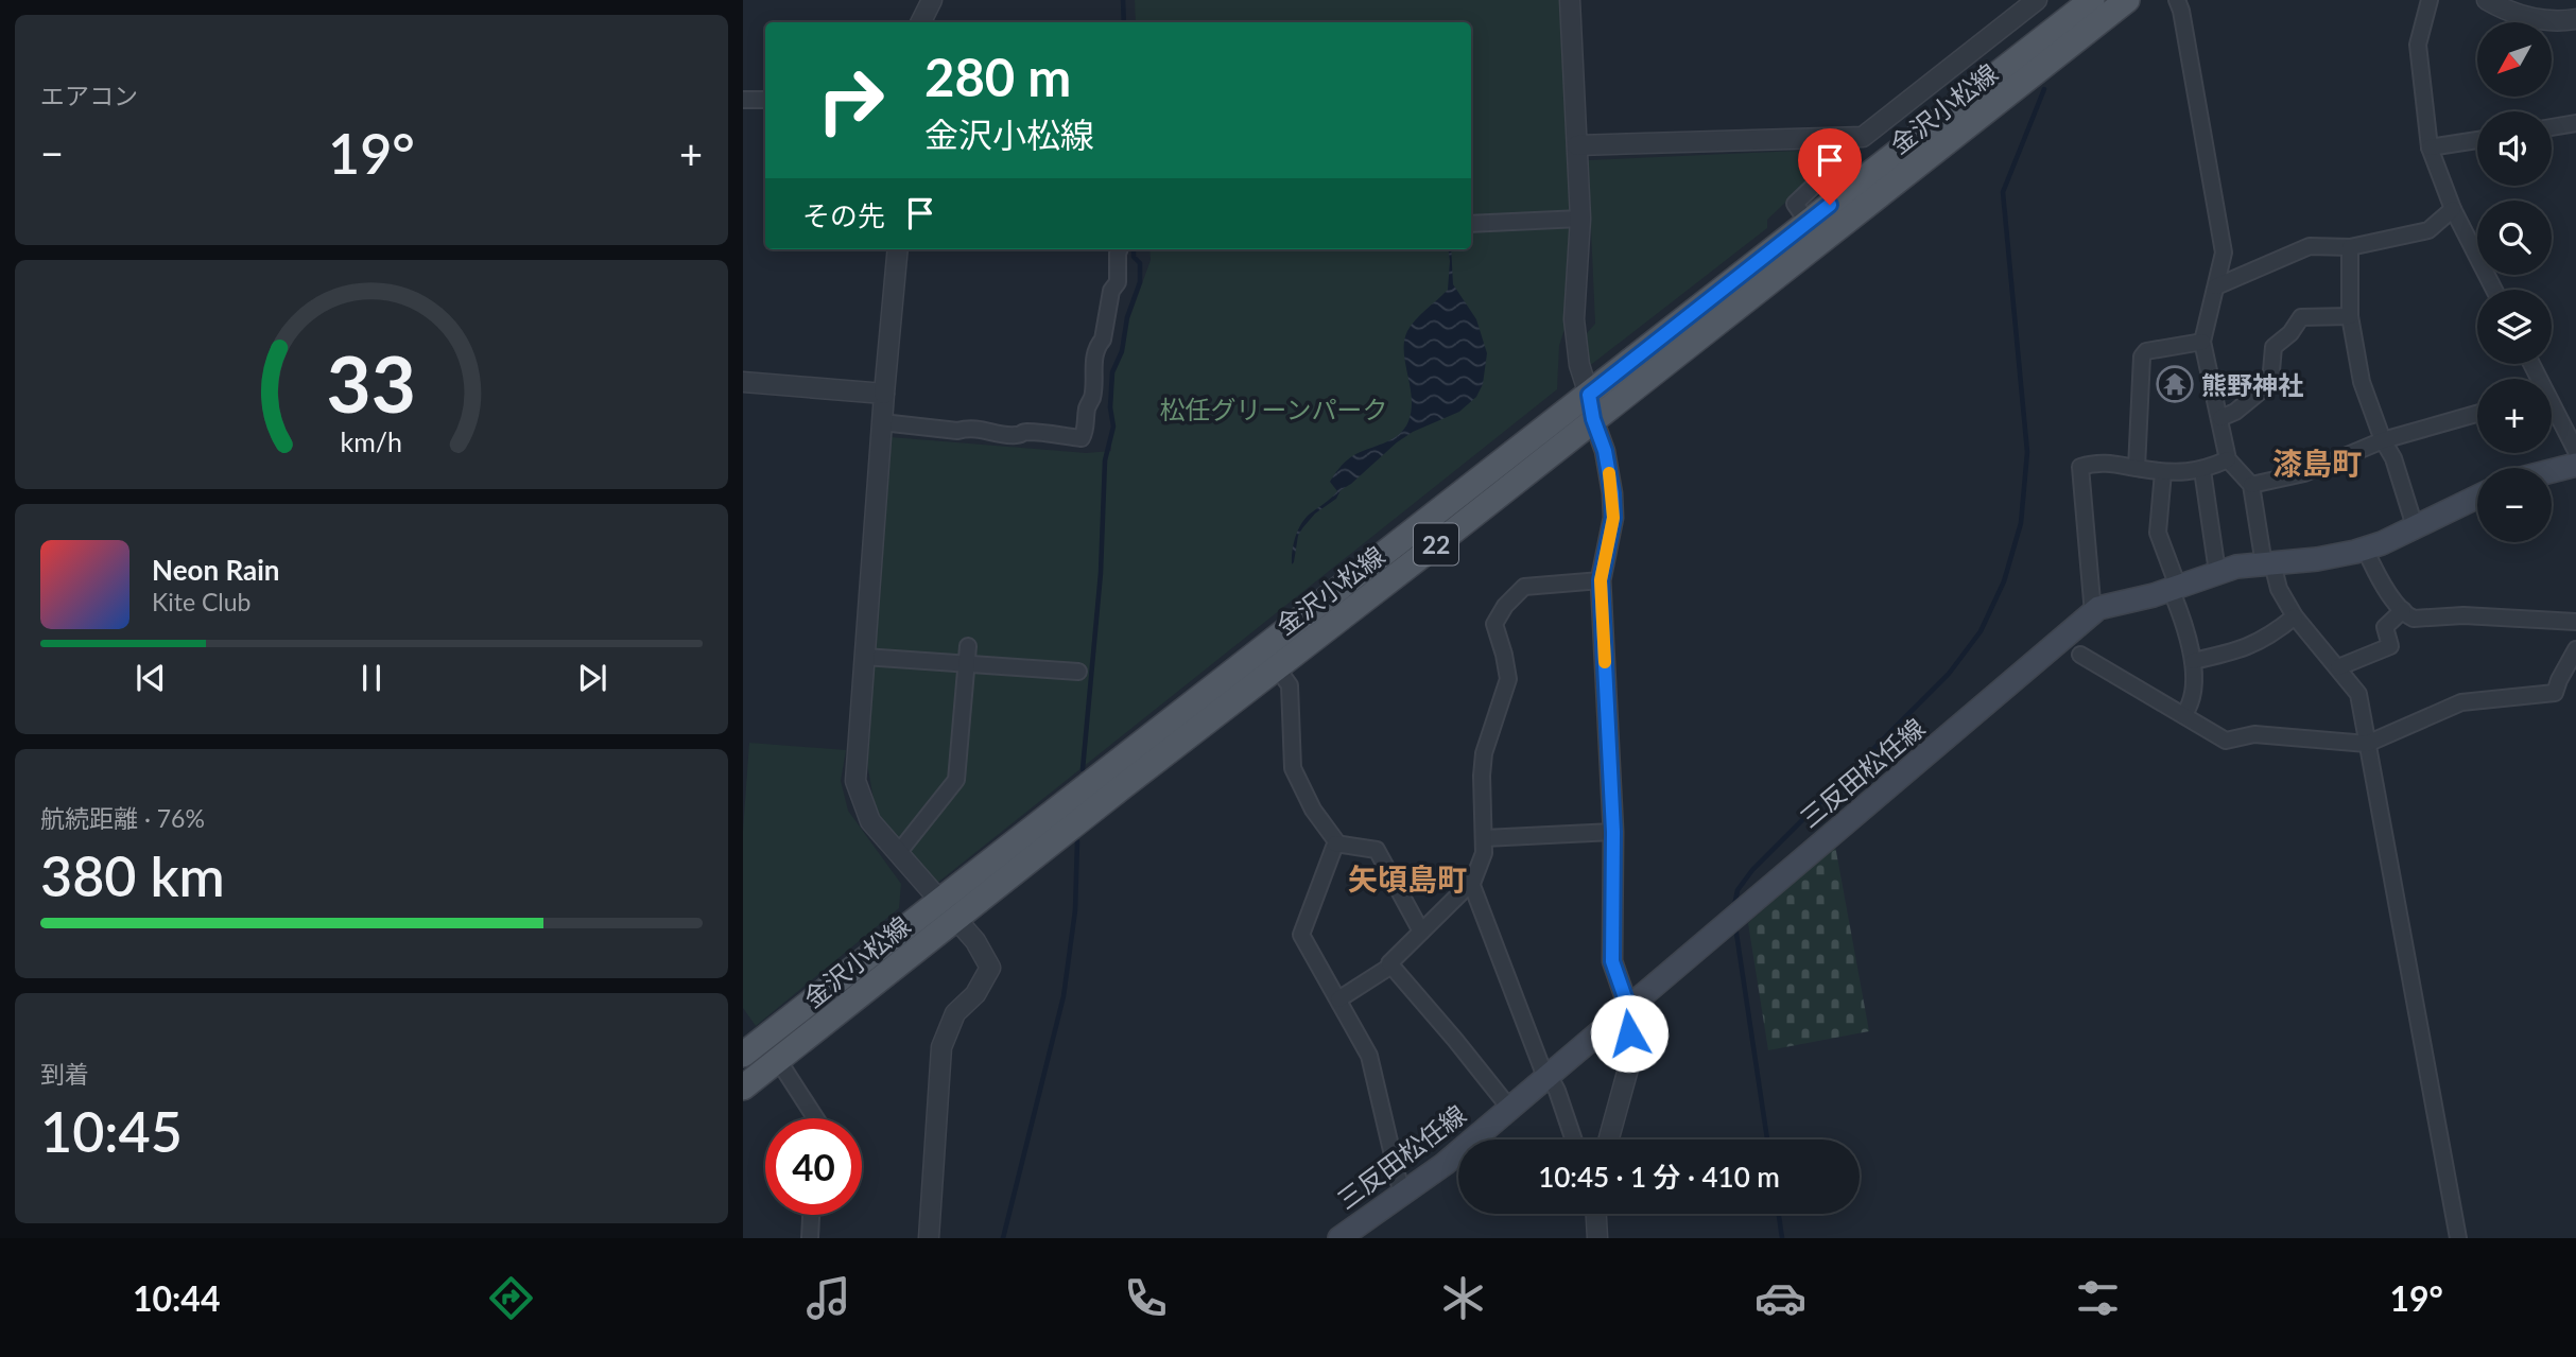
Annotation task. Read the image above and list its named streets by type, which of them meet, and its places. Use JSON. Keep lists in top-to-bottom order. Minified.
{"streets":{"main road":["金沢小松線","22","三反田松任線"]},"districts":["漆島町","矢頃島町"],"parks":["松任グリーンパーク"],"places":{"temple":["熊野神社"]},"north":"bottom left","page":{"tile":["エアコン",["航続距離 · 76%","380 km"],["到着","10:45"]],"map_buttons":["+","−"],"turn":["280 m","金沢小松線"],"heat":["−","19°","+"],"then":"その先","song":["Neon Rain","Kite Club"],"limit":"40","trip":"10:45 · 1 分 · 410 m","tabs":["10:44","19°"],"gauge":["33","km/h"]}}
